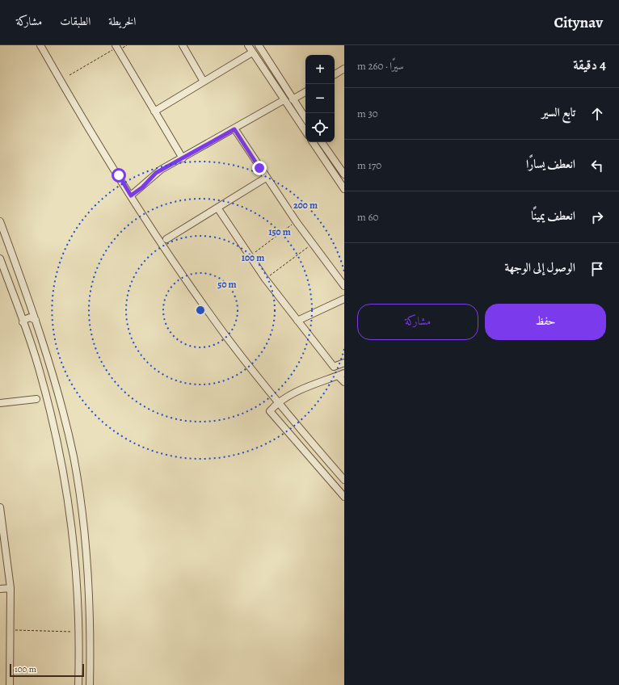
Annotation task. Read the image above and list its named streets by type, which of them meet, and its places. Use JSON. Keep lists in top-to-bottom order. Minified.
{"scale_bar":"100 m","page":{"header":"Citynav","nav":["الخريطة","الطبقات","مشاركة"],"heading":["4 دقيقة","سيرًا · 260 m"],"map_buttons":["+","−"],"list":[["تابع السير","30 m"],["انعطف يسارًا","170 m"],["انعطف يمينًا","60 m"],"الوصول إلى الوجهة"],"buttons":["حفظ","مشاركة"],"scale":"100 m"},"rings":["200 m","150 m","100 m","50 m"]}
